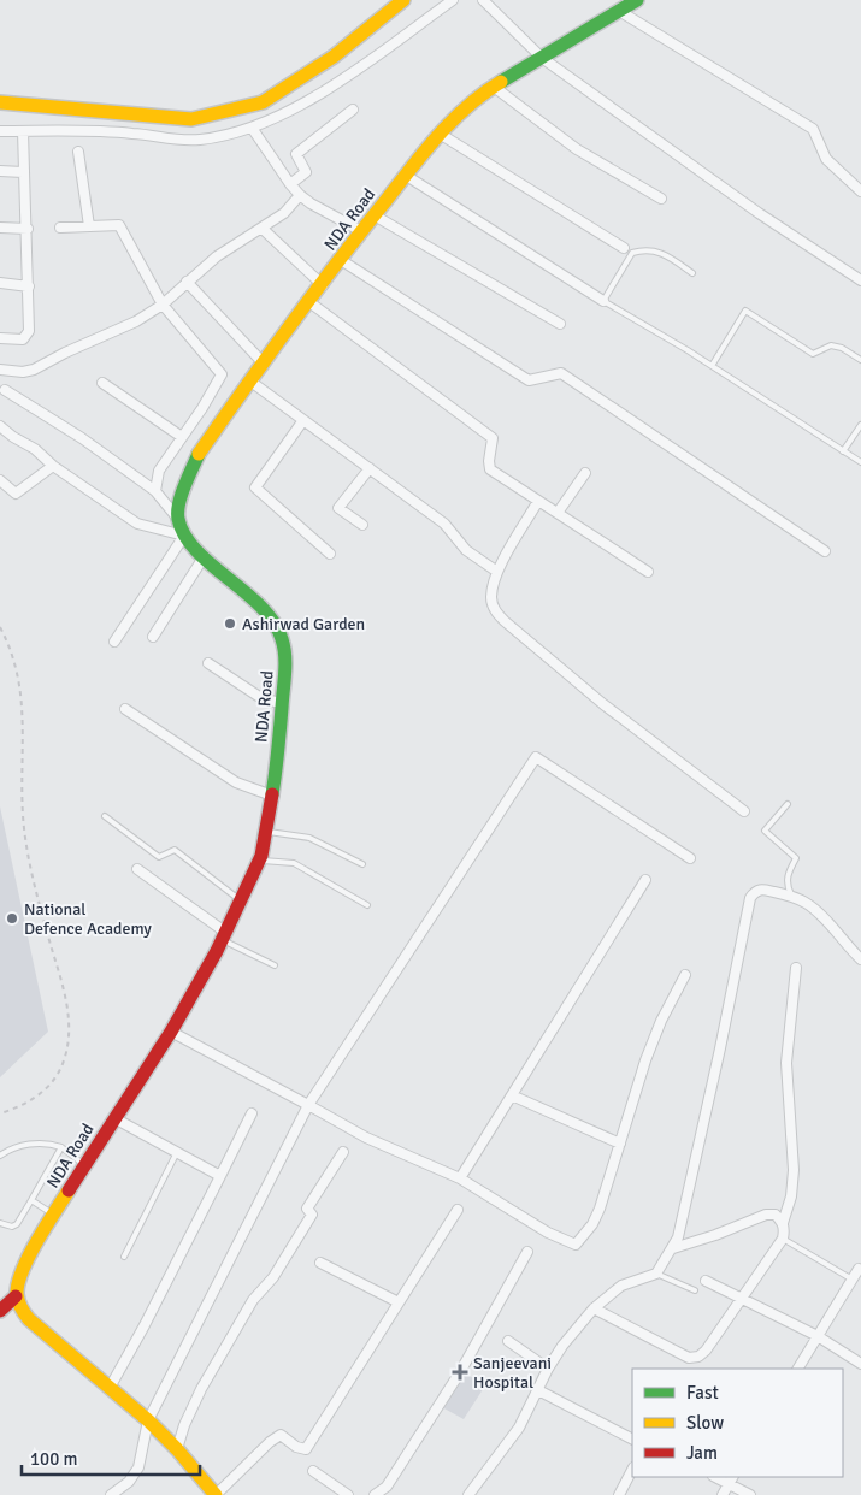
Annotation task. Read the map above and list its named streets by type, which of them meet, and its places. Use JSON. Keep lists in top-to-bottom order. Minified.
{"streets":{"main road":["NDA Road"]},"places":{"other":["Ashirwad Garden","National Defence Academy"],"health":["Sanjeevani Hospital"]},"legend":["Fast","Slow","Jam"],"scale_bar":"100 m"}
